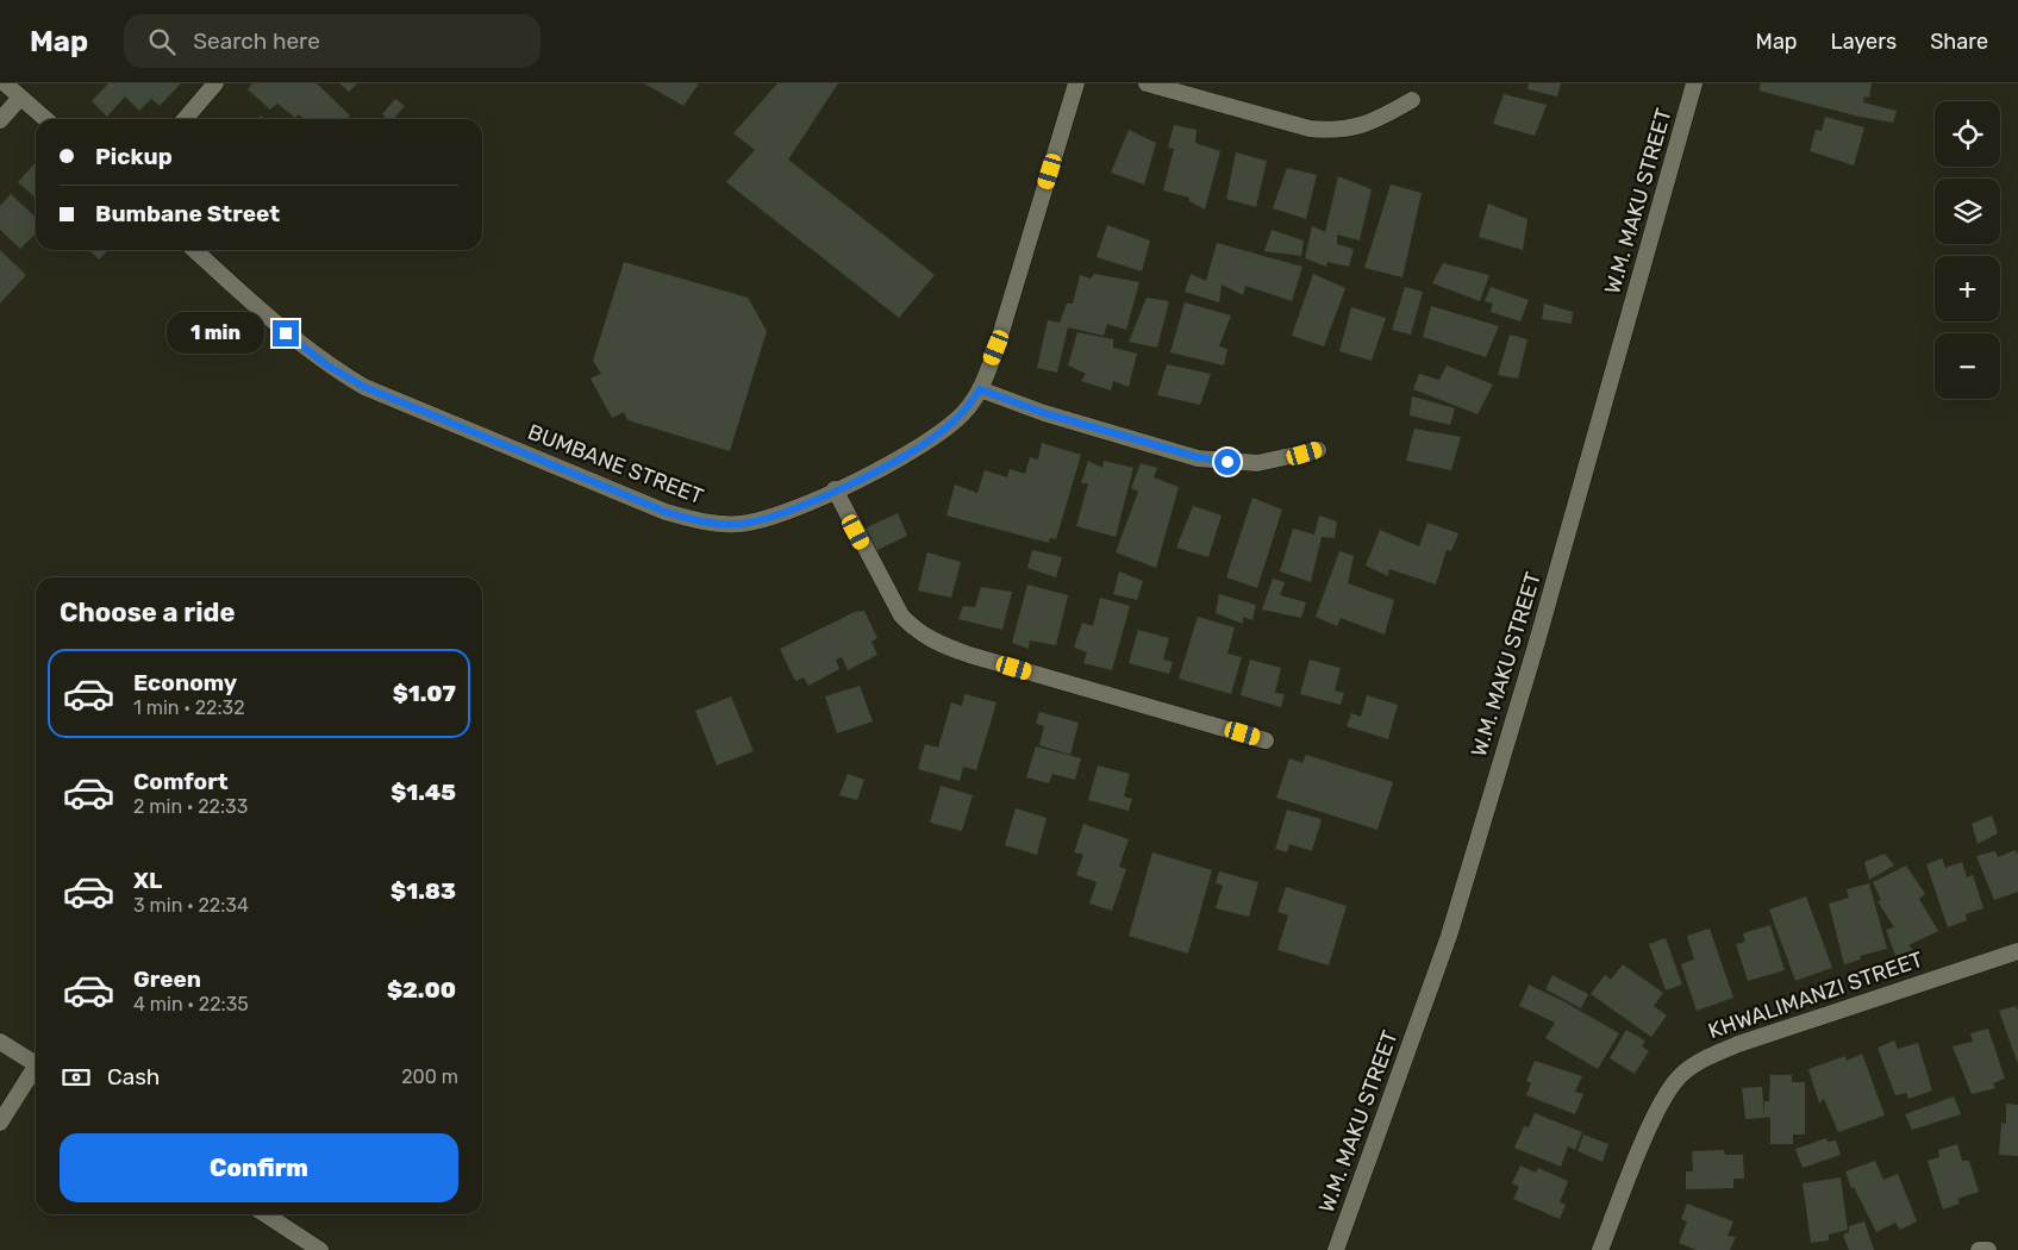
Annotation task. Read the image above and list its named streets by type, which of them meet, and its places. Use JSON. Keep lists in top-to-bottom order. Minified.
{"streets":{"street":["W.M. MAKU STREET","BUMBANE STREET","KHWALIMANZI STREET"]},"page":{"header":"Map","search":"Search here","nav":["Map","Layers","Share"],"map_buttons":["+","−"],"banner":["Pickup","Bumbane Street"],"bubble":"1 min","heading":"Choose a ride","list":[{"name":"Economy","note":"1 min · 22:32","value":"$1.07"},{"name":"Comfort","note":"2 min · 22:33","value":"$1.45"},{"name":"XL","note":"3 min · 22:34","value":"$1.83"},{"name":"Green","note":"4 min · 22:35","value":"$2.00"}],"pay":["Cash","200 m"],"buttons":"Confirm"}}
